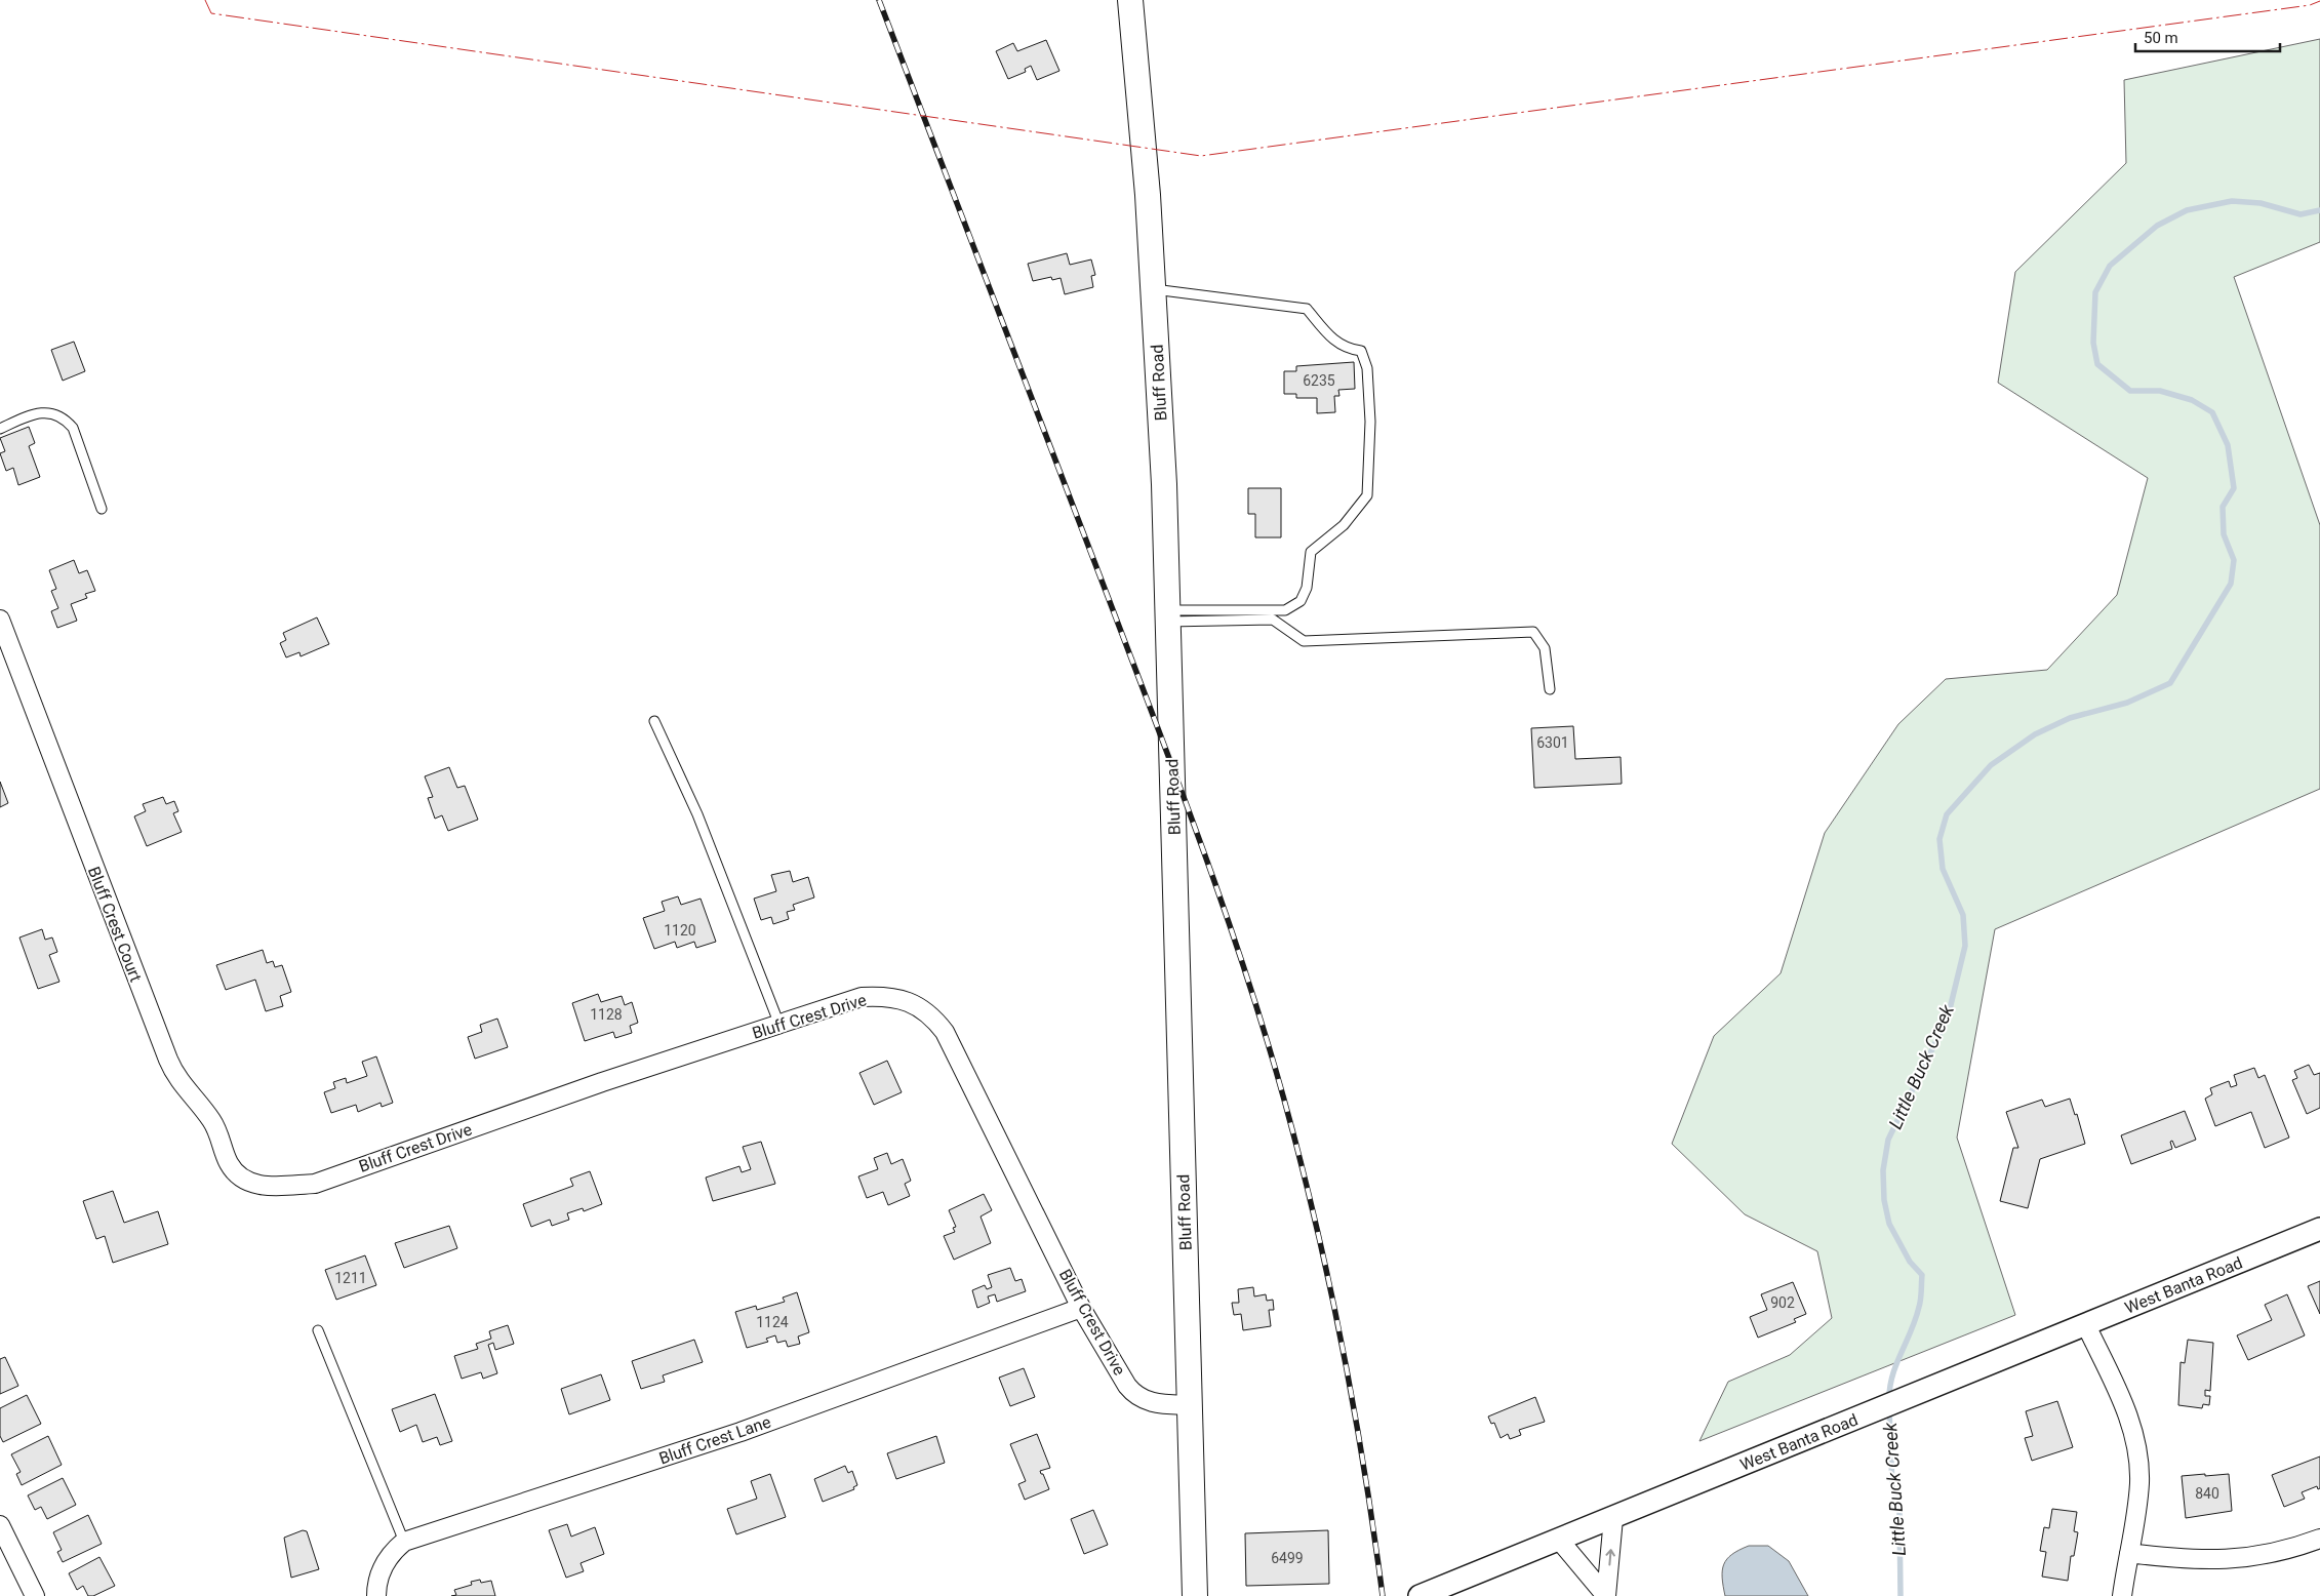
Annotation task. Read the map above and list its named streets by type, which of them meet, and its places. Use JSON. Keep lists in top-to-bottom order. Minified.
{"streets":{"main road":["Bluff Road"],"street":["Bluff Crest Court","Bluff Crest Drive","West Banta Road","Bluff Crest Lane"]},"crossings":[["Bluff Road","Bluff Crest Drive"],["Bluff Crest Court","Bluff Crest Drive"],["Bluff Crest Drive","Bluff Crest Lane"]],"water":["Little Buck Creek"],"house_numbers":["6235","6301","1120","1128","1211","902","1124","840","6499"],"scale_bar":"50 m"}
